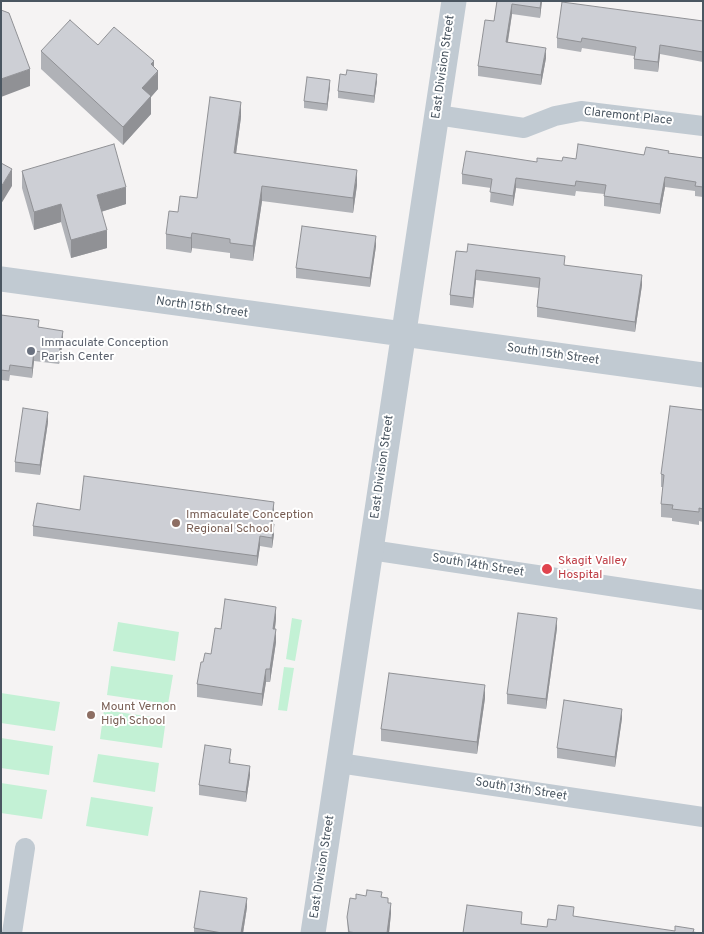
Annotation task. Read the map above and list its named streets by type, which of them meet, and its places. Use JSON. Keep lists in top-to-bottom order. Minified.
{"streets":{"street":["East Division Street","Claremont Place","North 15th Street","South 15th Street","South 14th Street","South 13th Street"]},"crossings":[["East Division Street","Claremont Place"],["East Division Street","North 15th Street"],["East Division Street","South 15th Street"],["East Division Street","South 14th Street"],["East Division Street","South 13th Street"],["North 15th Street","South 15th Street"]],"places":["Immaculate Conception Parish Center","Immaculate Conception Regional School","Skagit Valley Hospital","Mount Vernon High School"]}
